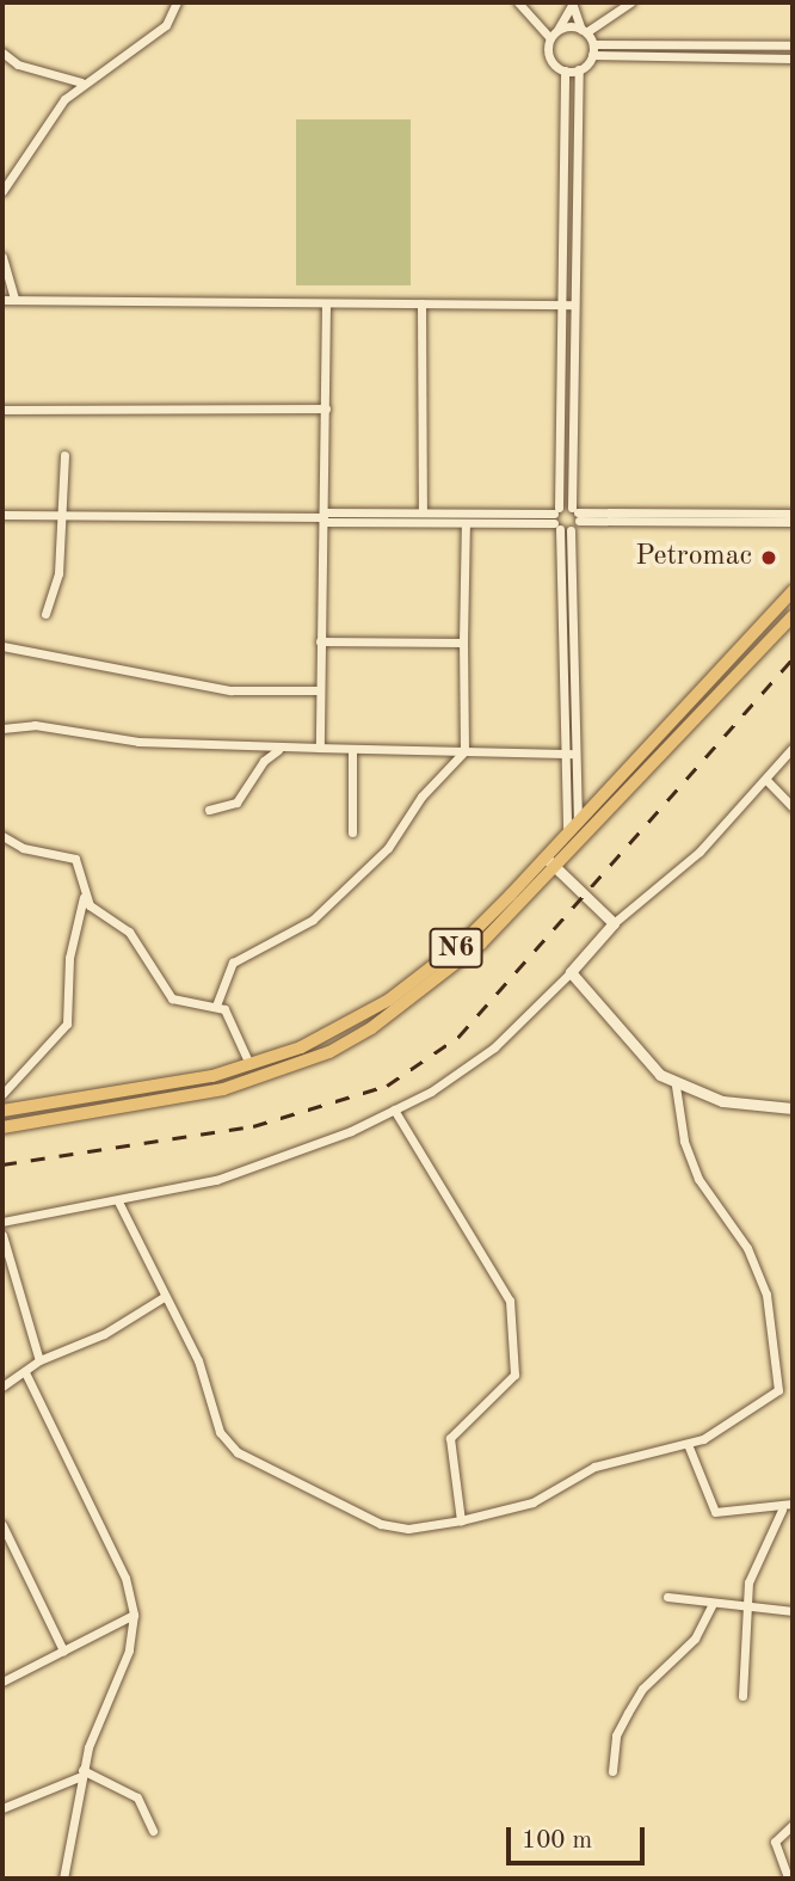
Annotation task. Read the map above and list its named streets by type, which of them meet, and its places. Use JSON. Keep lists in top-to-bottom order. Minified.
{"streets":{"highway":["N6"]},"places":["Petromac"],"scale_bar":"100 m"}
